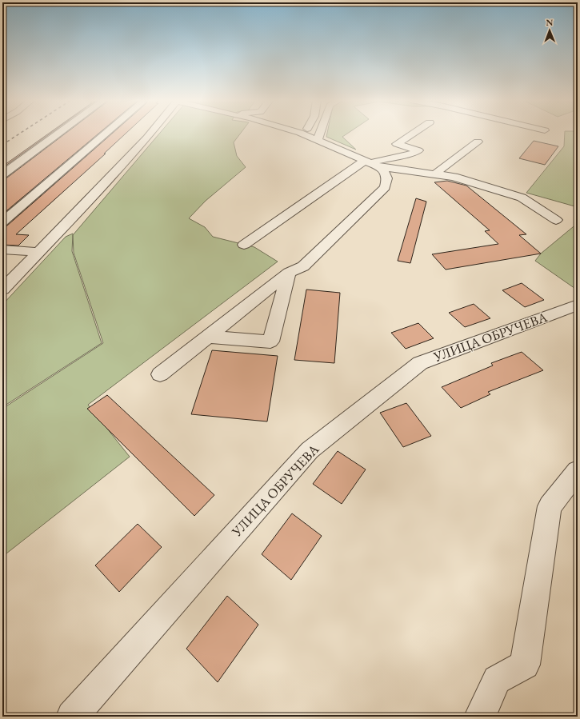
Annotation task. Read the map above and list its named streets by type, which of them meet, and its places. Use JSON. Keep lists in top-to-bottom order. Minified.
{"streets":{"street":["УЛИЦА ОБРУЧЕВА"]},"north":"top"}
